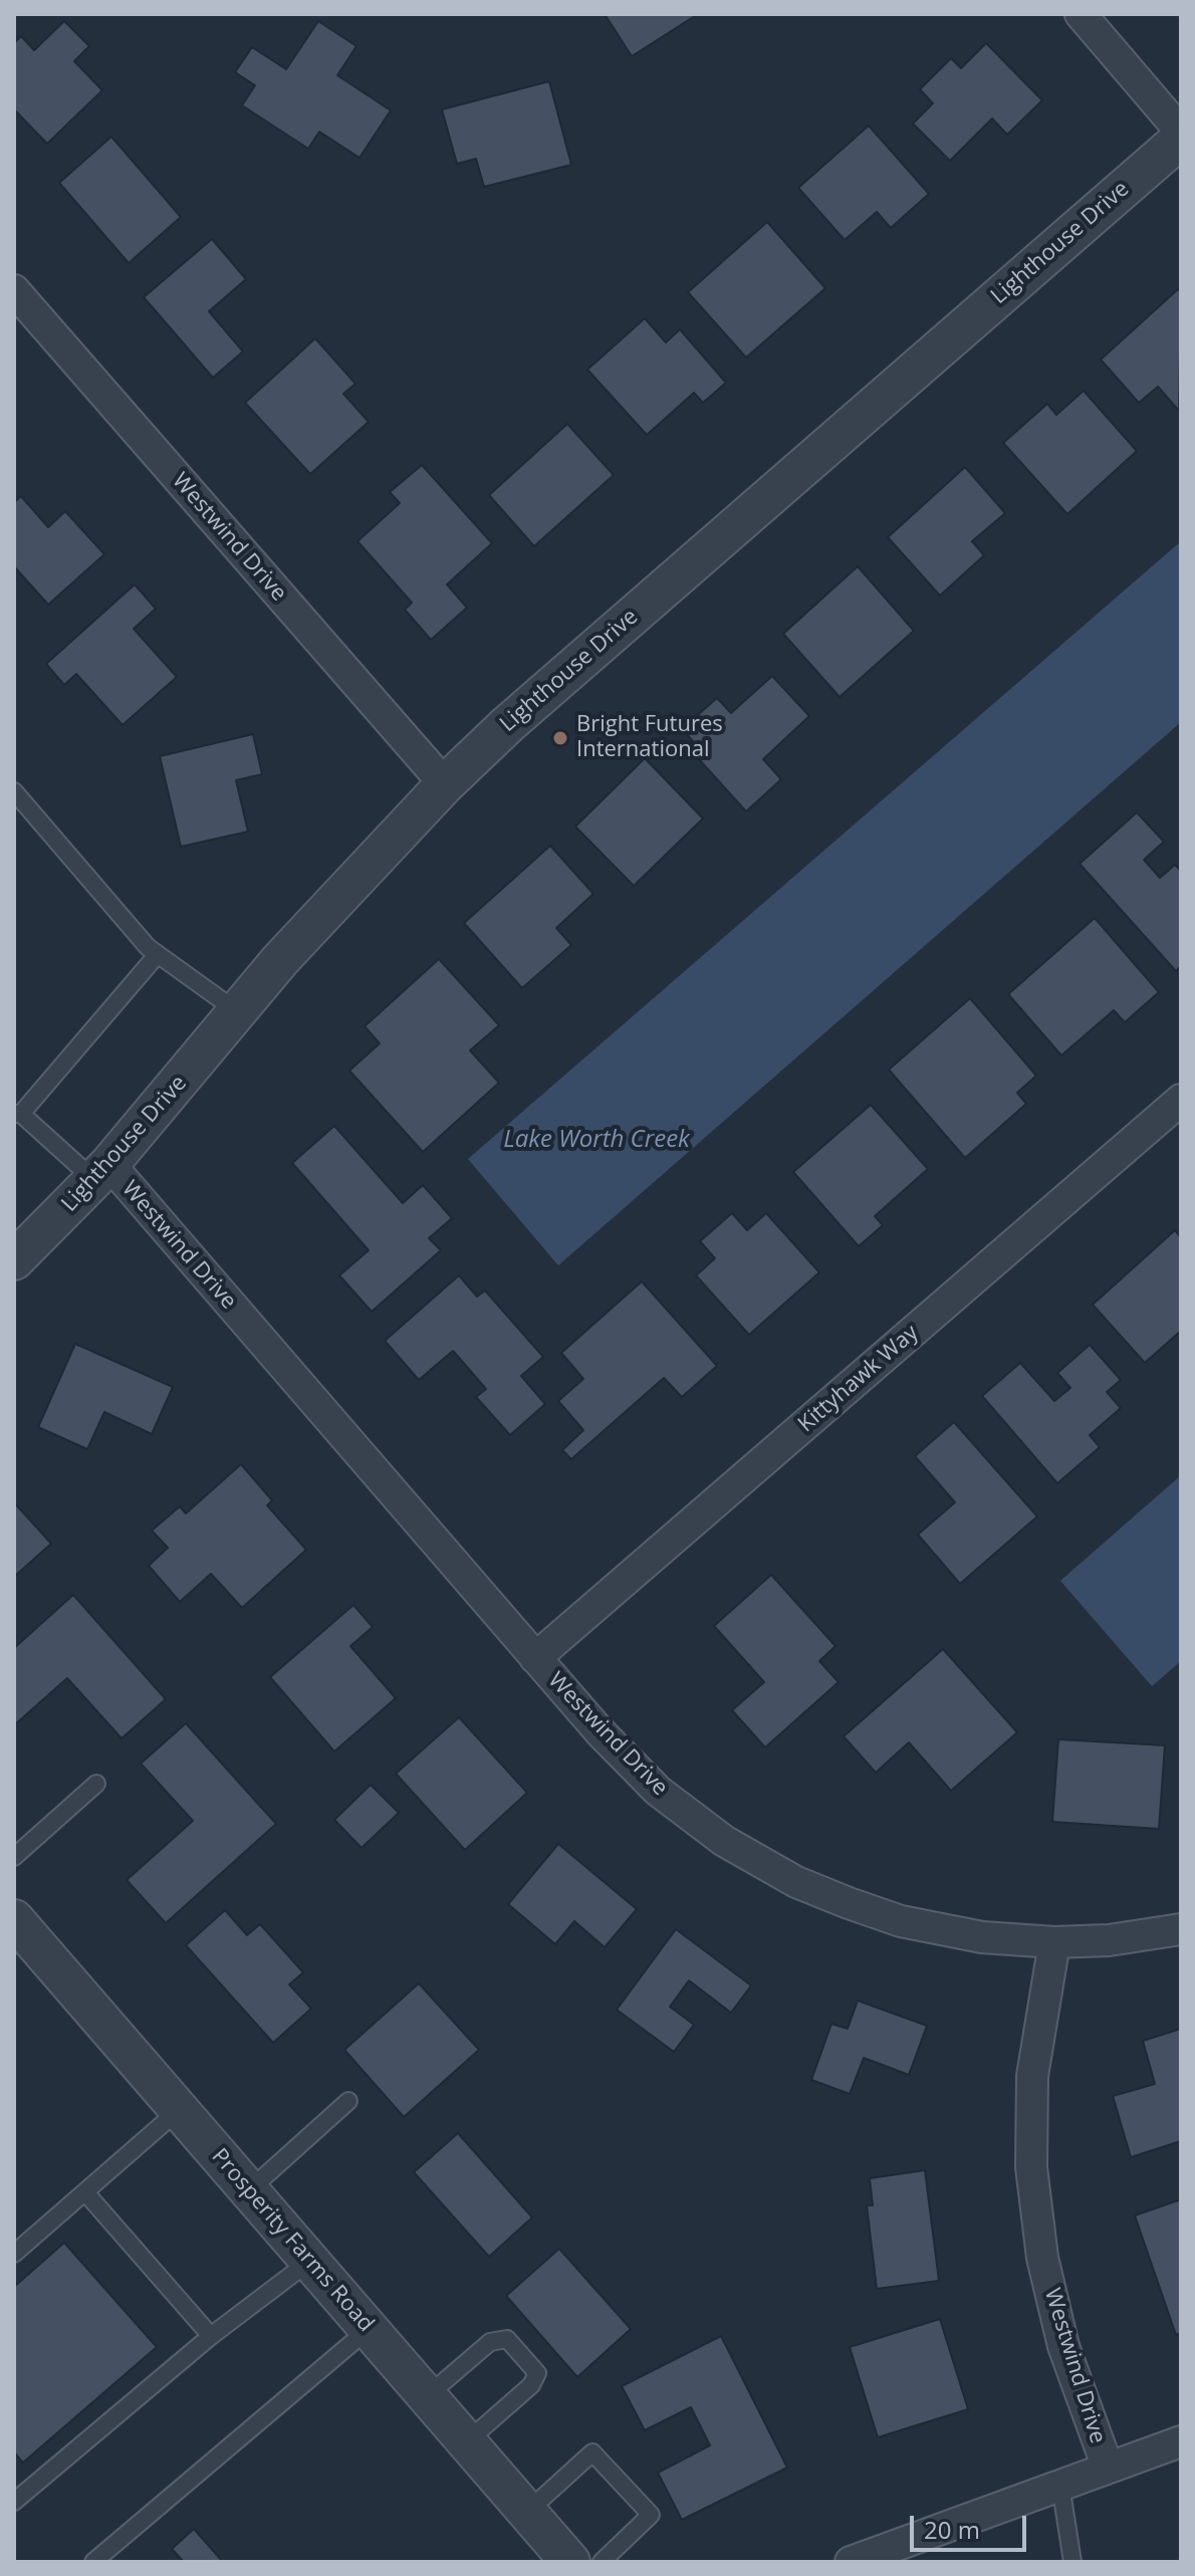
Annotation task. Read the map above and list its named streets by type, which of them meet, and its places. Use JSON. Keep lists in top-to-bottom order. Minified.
{"streets":{"street":["Lighthouse Drive","Westwind Drive","Kittyhawk Way","Prosperity Farms Road"]},"crossings":[["Lighthouse Drive","Westwind Drive"],["Westwind Drive","Kittyhawk Way"]],"water":["Lake Worth Creek"],"places":["Bright Futures International"],"scale_bar":"20 m"}
